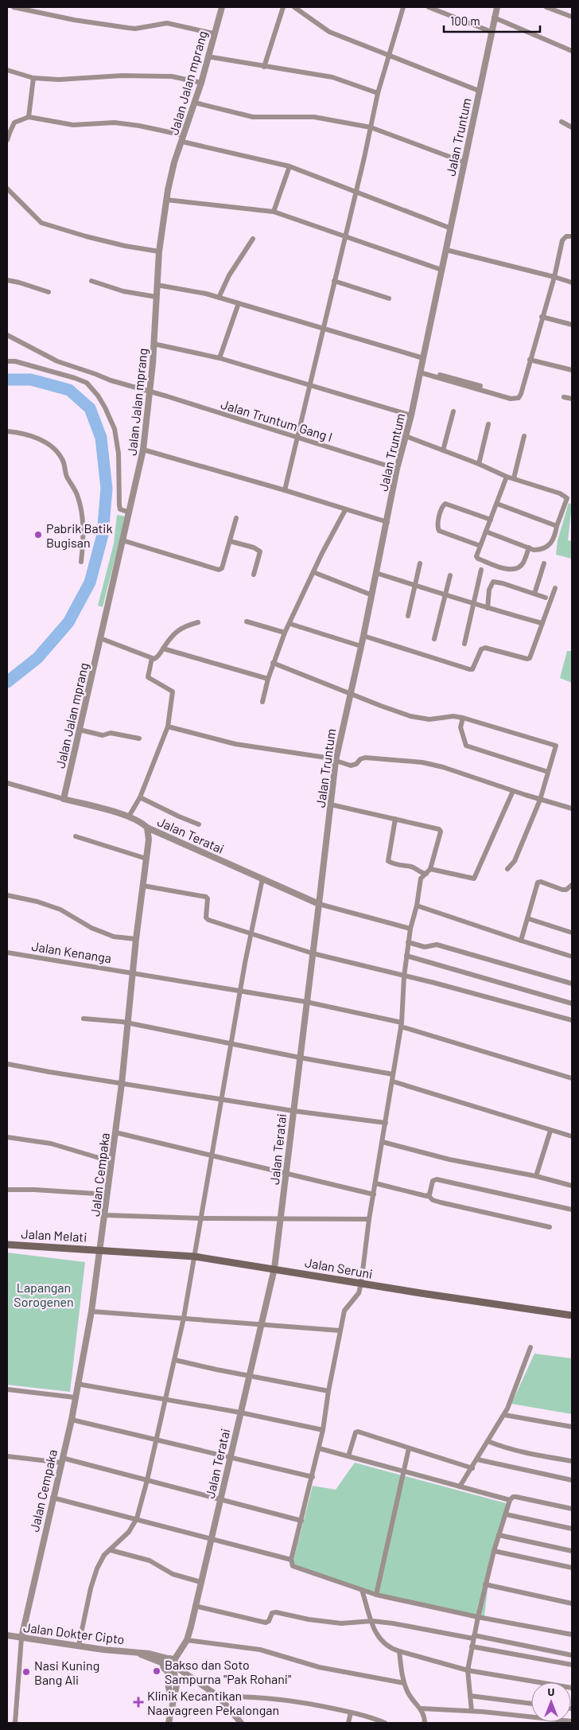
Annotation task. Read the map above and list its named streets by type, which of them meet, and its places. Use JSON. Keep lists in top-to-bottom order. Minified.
{"streets":{"main road":["Jalan Melati","Jalan Seruni"],"street":["Jalan Jalan mprang","Jalan Truntum","Jalan Truntum Gang I","Jalan Teratai","Jalan Kenanga","Jalan Cempaka","Jalan Dokter Cipto"]},"crossings":[["Jalan Jalan mprang","Jalan Truntum Gang I"],["Jalan Jalan mprang","Jalan Teratai"],["Jalan Truntum","Jalan Truntum Gang I"],["Jalan Truntum","Jalan Teratai"],["Jalan Teratai","Jalan Kenanga"],["Jalan Teratai","Jalan Cempaka"],["Jalan Teratai","Jalan Seruni"],["Jalan Teratai","Jalan Dokter Cipto"],["Jalan Kenanga","Jalan Cempaka"],["Jalan Cempaka","Jalan Melati"],["Jalan Cempaka","Jalan Seruni"],["Jalan Cempaka","Jalan Dokter Cipto"],["Jalan Melati","Jalan Seruni"]],"parks":["Lapangan Sorogenen"],"places":{"other":["Pabrik Batik Bugisan","Bakso dan Soto Sampurna \"Pak Rohani\"","Nasi Kuning Bang Ali"],"health":["Klinik Kecantikan Naavagreen Pekalongan"]},"scale_bar":"100 m","north":"top"}
